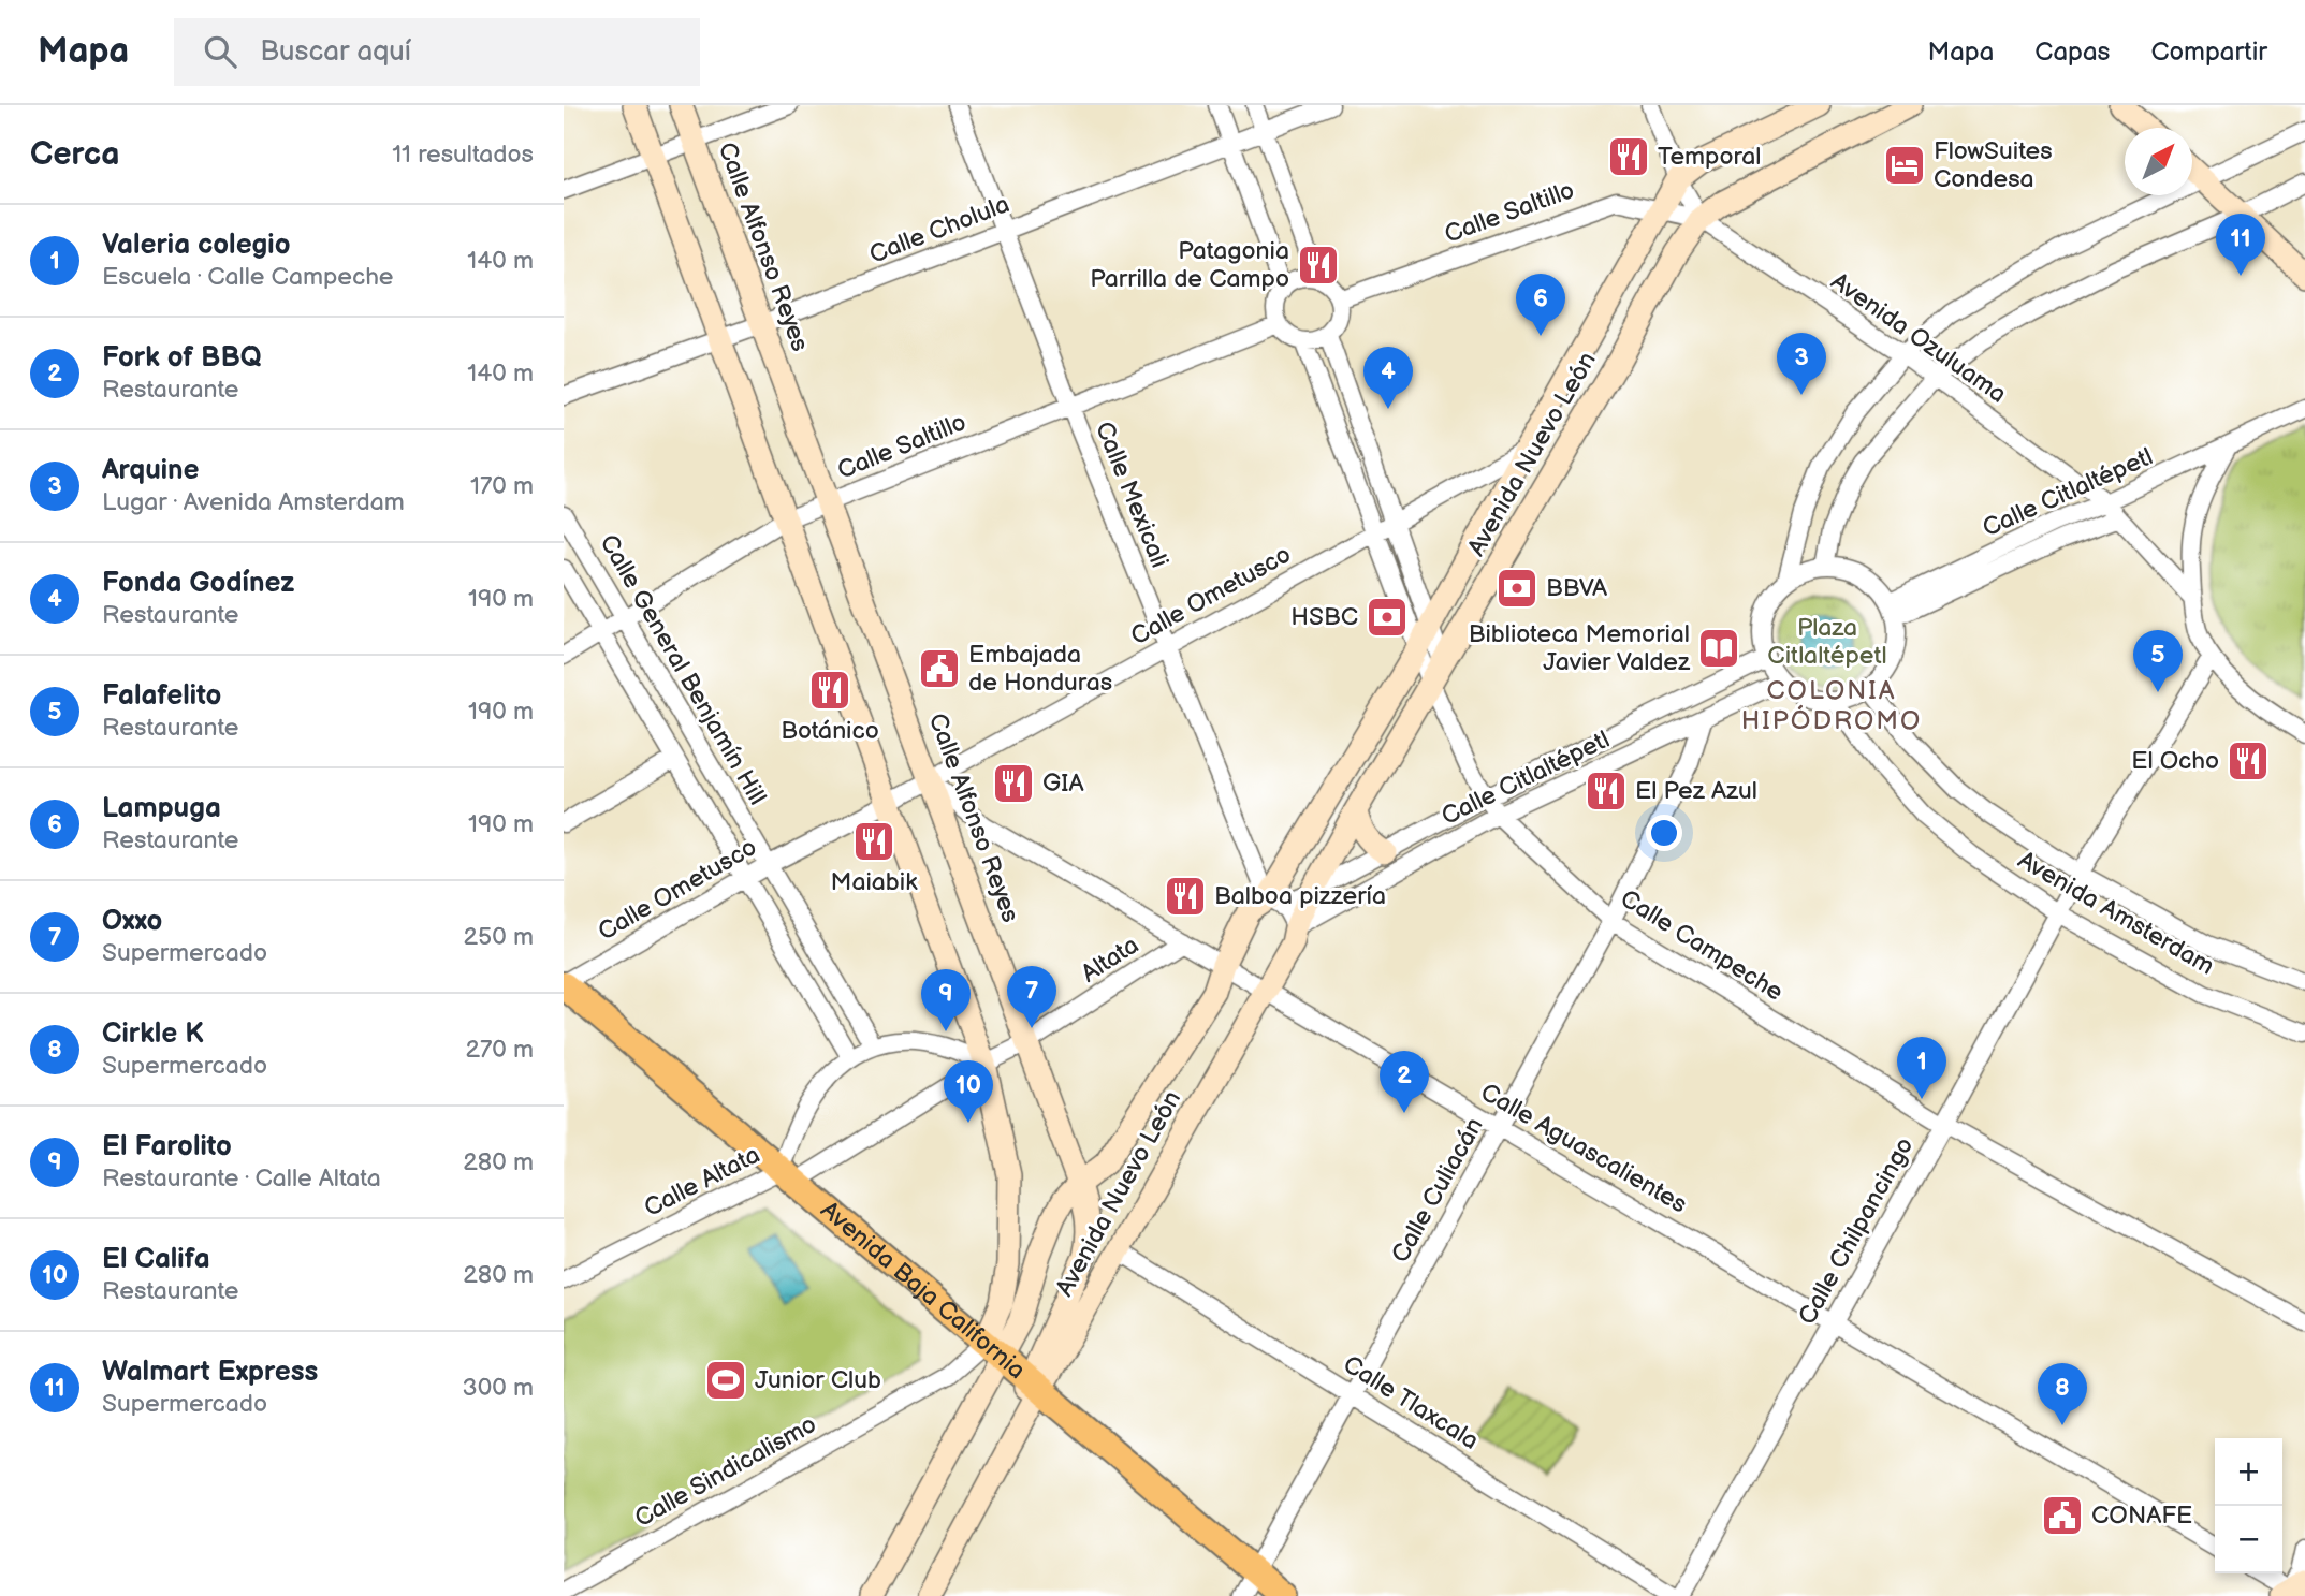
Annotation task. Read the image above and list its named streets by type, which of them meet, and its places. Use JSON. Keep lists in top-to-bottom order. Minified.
{"streets":{"main road":["Calle Alfonso Reyes","Avenida Nuevo León","Avenida Baja California"],"street":["Calle Saltillo","Calle Cholula","Avenida Ozuluama","Calle Citlaltépetl","Calle Mexicali","Calle Ometusco","Calle General Benjamín Hill","Avenida Amsterdam","Calle Campeche","Altata","Calle Aguascalientes","Calle Altata","Calle Culiacán","Calle Chilpancingo","Calle Tlaxcala","Calle Sindicalismo"]},"crossings":[["Calle Saltillo","Calle Alfonso Reyes"],["Calle Saltillo","Avenida Ozuluama"],["Calle Saltillo","Avenida Nuevo León"],["Calle Saltillo","Calle Mexicali"],["Calle Saltillo","Calle General Benjamín Hill"],["Calle Saltillo","Calle Campeche"],["Calle Cholula","Calle Alfonso Reyes"],["Calle Cholula","Calle Mexicali"],["Calle Alfonso Reyes","Avenida Nuevo León"],["Calle Alfonso Reyes","Calle Ometusco"],["Calle Alfonso Reyes","Altata"],["Calle Alfonso Reyes","Calle Aguascalientes"],["Calle Alfonso Reyes","Avenida Baja California"],["Avenida Ozuluama","Avenida Nuevo León"],["Avenida Ozuluama","Calle Citlaltépetl"],["Avenida Nuevo León","Calle Citlaltépetl"],["Avenida Nuevo León","Calle Mexicali"],["Avenida Nuevo León","Calle Ometusco"],["Avenida Nuevo León","Calle Campeche"],["Avenida Nuevo León","Calle Aguascalientes"],["Avenida Nuevo León","Avenida Baja California"],["Avenida Nuevo León","Calle Tlaxcala"],["Avenida Nuevo León","Calle Sindicalismo"],["Calle Citlaltépetl","Avenida Amsterdam"],["Calle Citlaltépetl","Calle Campeche"],["Calle Citlaltépetl","Calle Culiacán"],["Calle Mexicali","Calle Ometusco"],["Calle Ometusco","Calle General Benjamín Hill"],["Calle Ometusco","Calle Campeche"],["Calle Ometusco","Calle Aguascalientes"],["Calle Ometusco","Avenida Baja California"],["Calle General Benjamín Hill","Calle Altata"],["Avenida Amsterdam","Calle Chilpancingo"],["Calle Campeche","Calle Culiacán"],["Calle Campeche","Calle Chilpancingo"],["Altata","Calle Aguascalientes"],["Altata","Calle Altata"],["Calle Aguascalientes","Calle Culiacán"],["Calle Aguascalientes","Calle Chilpancingo"],["Calle Altata","Avenida Baja California"],["Calle Culiacán","Avenida Baja California"],["Calle Culiacán","Calle Tlaxcala"],["Avenida Baja California","Calle Sindicalismo"]],"districts":["COLONIA HIPÓDROMO"],"parks":["Plaza Citlaltépetl"],"places":{"restaurant":["Temporal","Patagonia Parrilla de Campo","Botánico","El Ocho","GIA","El Pez Azul","Maiabik","Balboa pizzería"],"hotel":["FlowSuites Condesa"],"bank":["BBVA","HSBC"],"library":["Biblioteca Memorial Javier Valdez"],"public building":["Embajada de Honduras","CONAFE"],"sports":["Junior Club"]},"north":"top right","page":{"header":"Mapa","search":"Buscar aquí","nav":["Mapa","Capas","Compartir"],"heading":["Cerca","11 resultados"],"list":[{"mark":"1","name":"Valeria colegio","note":"Escuela · Calle Campeche","value":"140 m"},{"mark":"2","name":"Fork of BBQ","note":"Restaurante","value":"140 m"},{"mark":"3","name":"Arquine","note":"Lugar · Avenida Amsterdam","value":"170 m"},{"mark":"4","name":"Fonda Godínez","note":"Restaurante","value":"190 m"},{"mark":"5","name":"Falafelito","note":"Restaurante","value":"190 m"},{"mark":"6","name":"Lampuga","note":"Restaurante","value":"190 m"},{"mark":"7","name":"Oxxo","note":"Supermercado","value":"250 m"},{"mark":"8","name":"Cirkle K","note":"Supermercado","value":"270 m"},{"mark":"9","name":"El Farolito","note":"Restaurante · Calle Altata","value":"280 m"},{"mark":"10","name":"El Califa","note":"Restaurante","value":"280 m"},{"mark":"11","name":"Walmart Express","note":"Supermercado","value":"300 m"}],"pins":["11","6","3","4","5","7","9","1","2","10","8"],"map_buttons":["+","−"]}}
